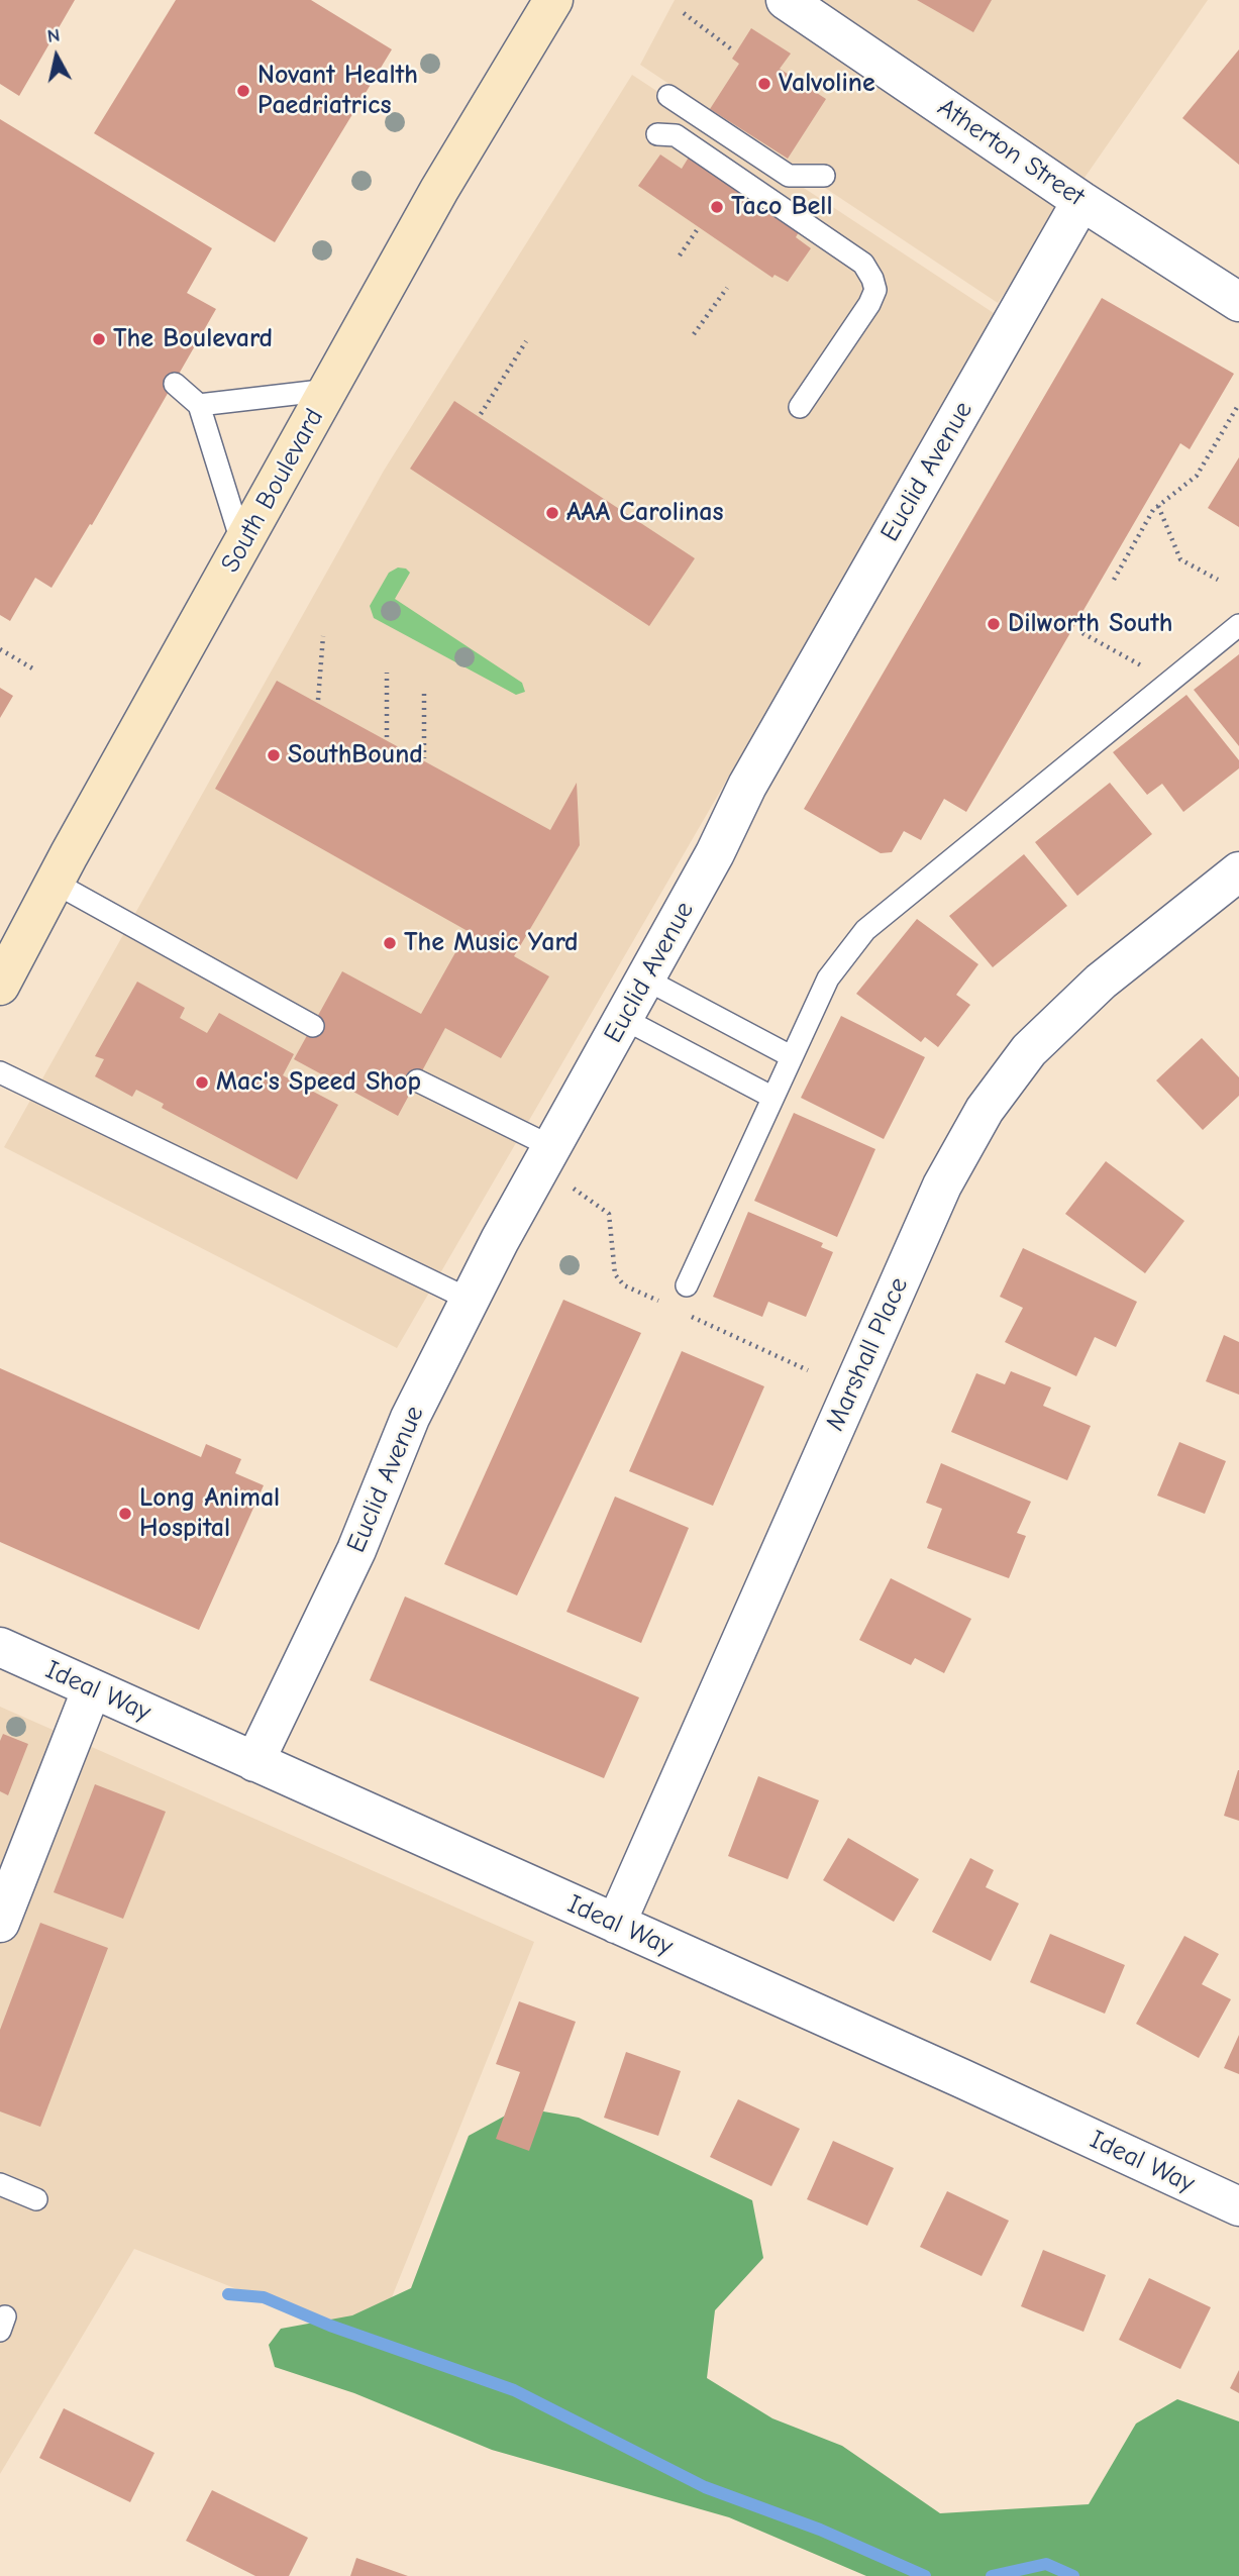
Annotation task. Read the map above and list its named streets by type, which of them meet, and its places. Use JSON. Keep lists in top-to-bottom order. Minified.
{"streets":{"main road":["South Boulevard"],"street":["Atherton Street","Euclid Avenue","Marshall Place","Ideal Way"]},"crossings":[["Atherton Street","Euclid Avenue"],["Euclid Avenue","Ideal Way"],["Marshall Place","Ideal Way"]],"places":["Valvoline","Novant Health Paedriatrics","Taco Bell","The Boulevard","AAA Carolinas","Dilworth South","SouthBound","The Music Yard","Mac's Speed Shop","Long Animal Hospital"],"north":"top"}
